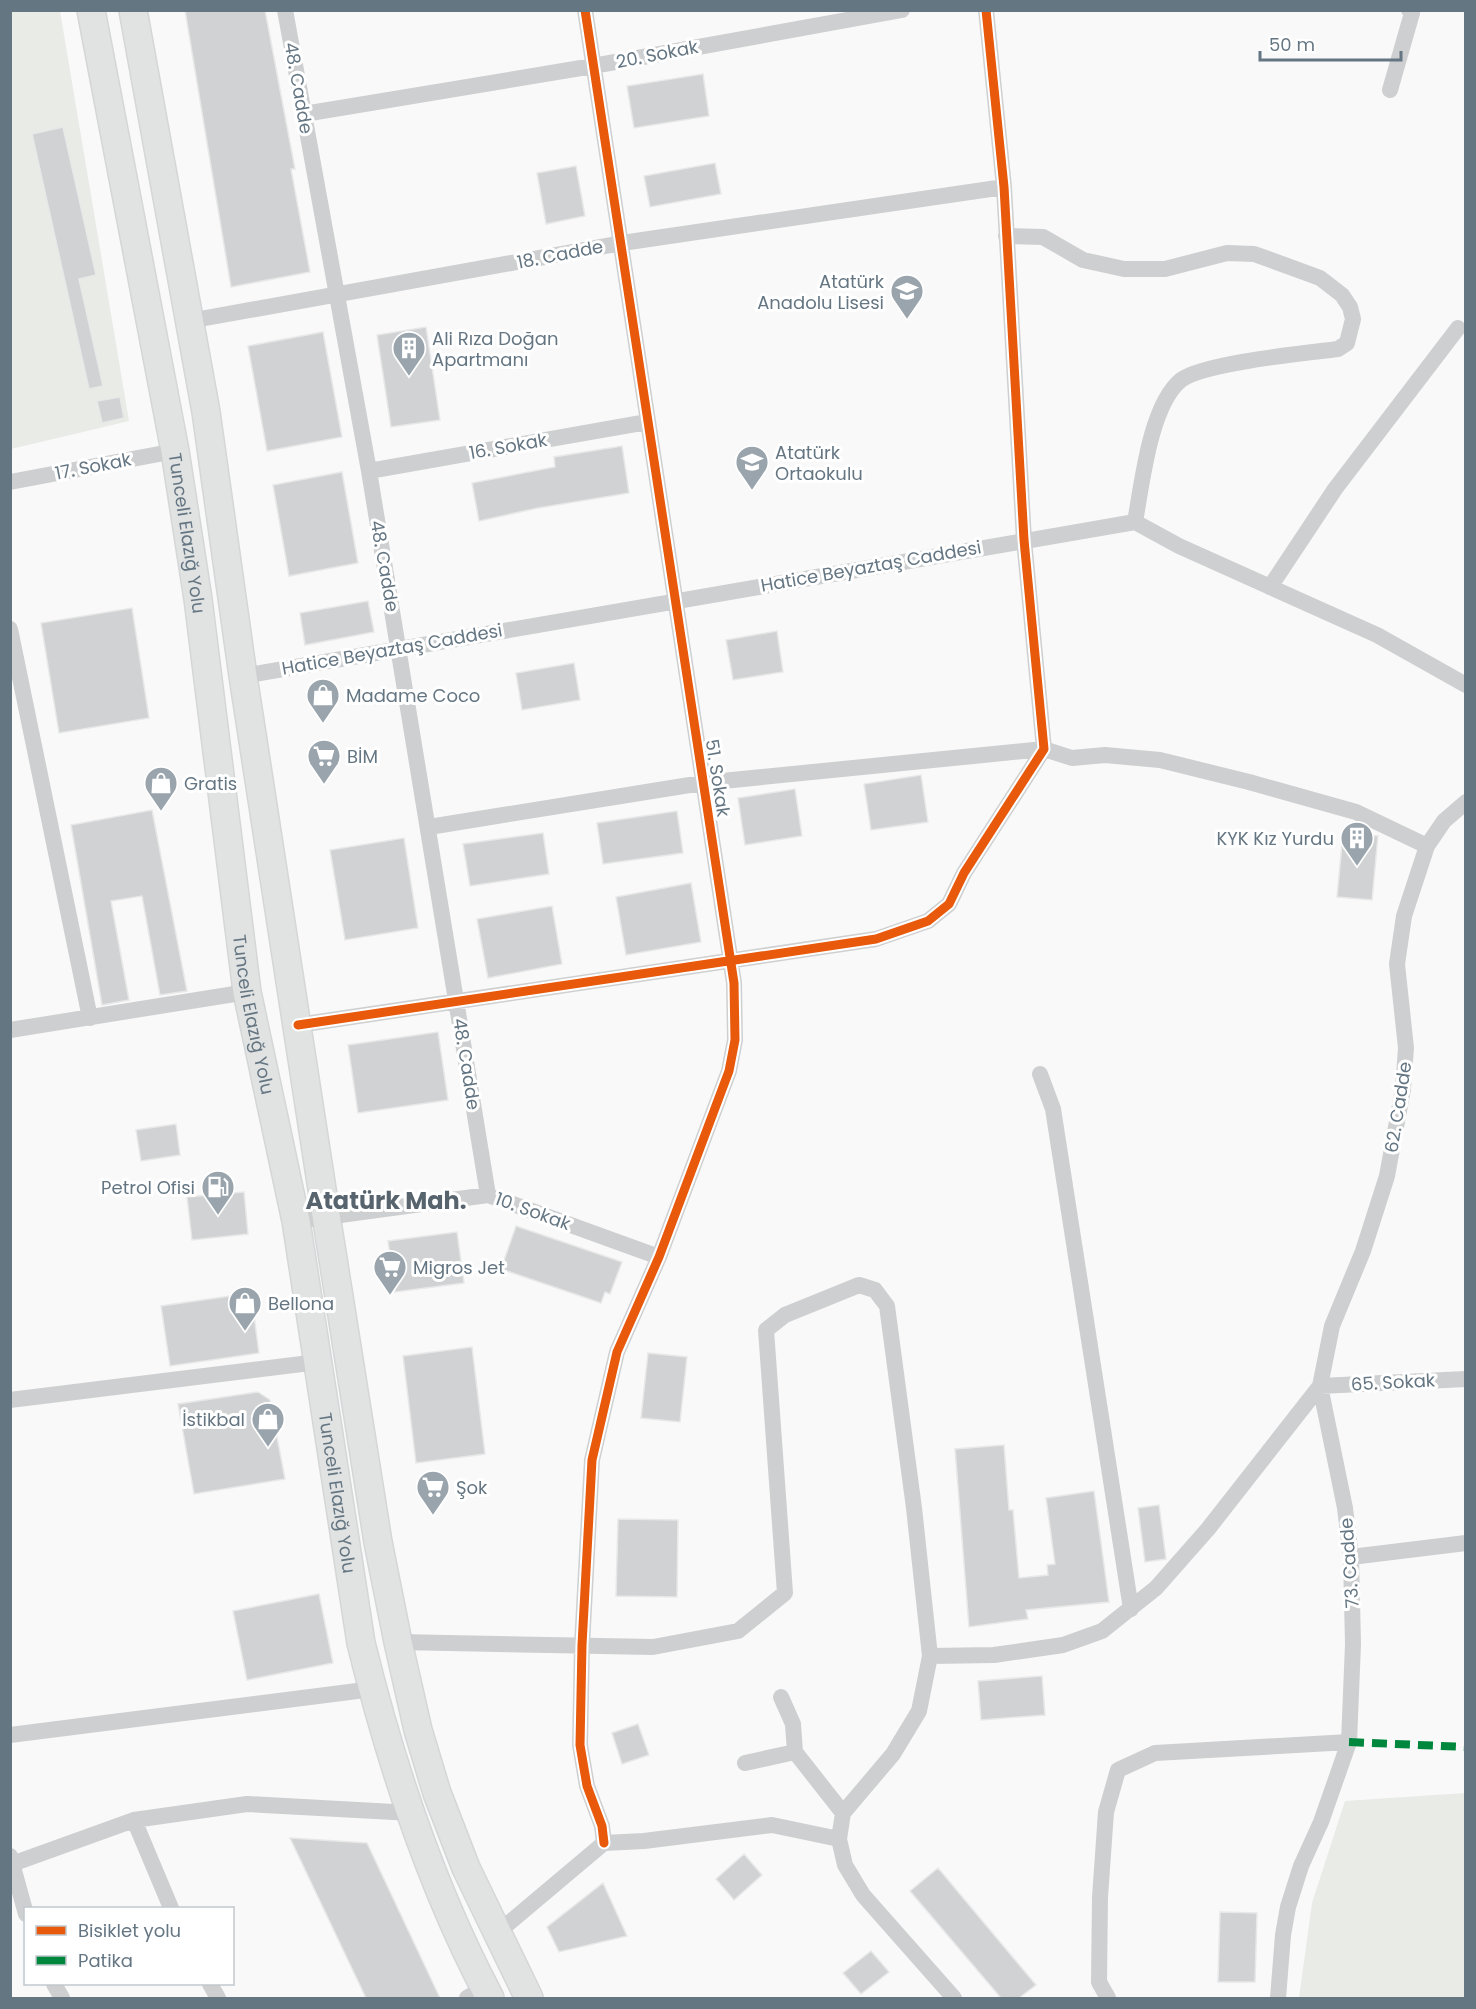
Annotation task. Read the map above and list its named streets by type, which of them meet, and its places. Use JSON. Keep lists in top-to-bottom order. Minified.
{"streets":{"main road":["Tunceli Elazığ Yolu"],"street":["20. Sokak","48. Cadde","18. Cadde","16. Sokak","17. Sokak","Hatice Beyaztaş Caddesi","51. Sokak","62. Cadde","10. Sokak","65. Sokak","73. Cadde"]},"crossings":[["20. Sokak","48. Cadde"],["20. Sokak","51. Sokak"],["48. Cadde","18. Cadde"],["48. Cadde","16. Sokak"],["48. Cadde","Hatice Beyaztaş Caddesi"],["48. Cadde","10. Sokak"],["18. Cadde","Tunceli Elazığ Yolu"],["18. Cadde","51. Sokak"],["16. Sokak","51. Sokak"],["17. Sokak","Tunceli Elazığ Yolu"],["Tunceli Elazığ Yolu","Hatice Beyaztaş Caddesi"],["Tunceli Elazığ Yolu","10. Sokak"],["Hatice Beyaztaş Caddesi","51. Sokak"],["51. Sokak","10. Sokak"],["62. Cadde","65. Sokak"],["62. Cadde","73. Cadde"],["65. Sokak","73. Cadde"]],"districts":["Atatürk Mah."],"places":{"school or university":["Atatürk Anadolu Lisesi","Atatürk Ortaokulu"],"building":["Ali Rıza Doğan Apartmanı","KYK Kız Yurdu"],"shop":["Madame Coco","Gratis","Bellona","İstikbal"],"supermarket":["BİM","Migros Jet","Şok"],"fuel station":["Petrol Ofisi"]},"legend":["Bisiklet yolu","Patika"],"scale_bar":"50 m"}
